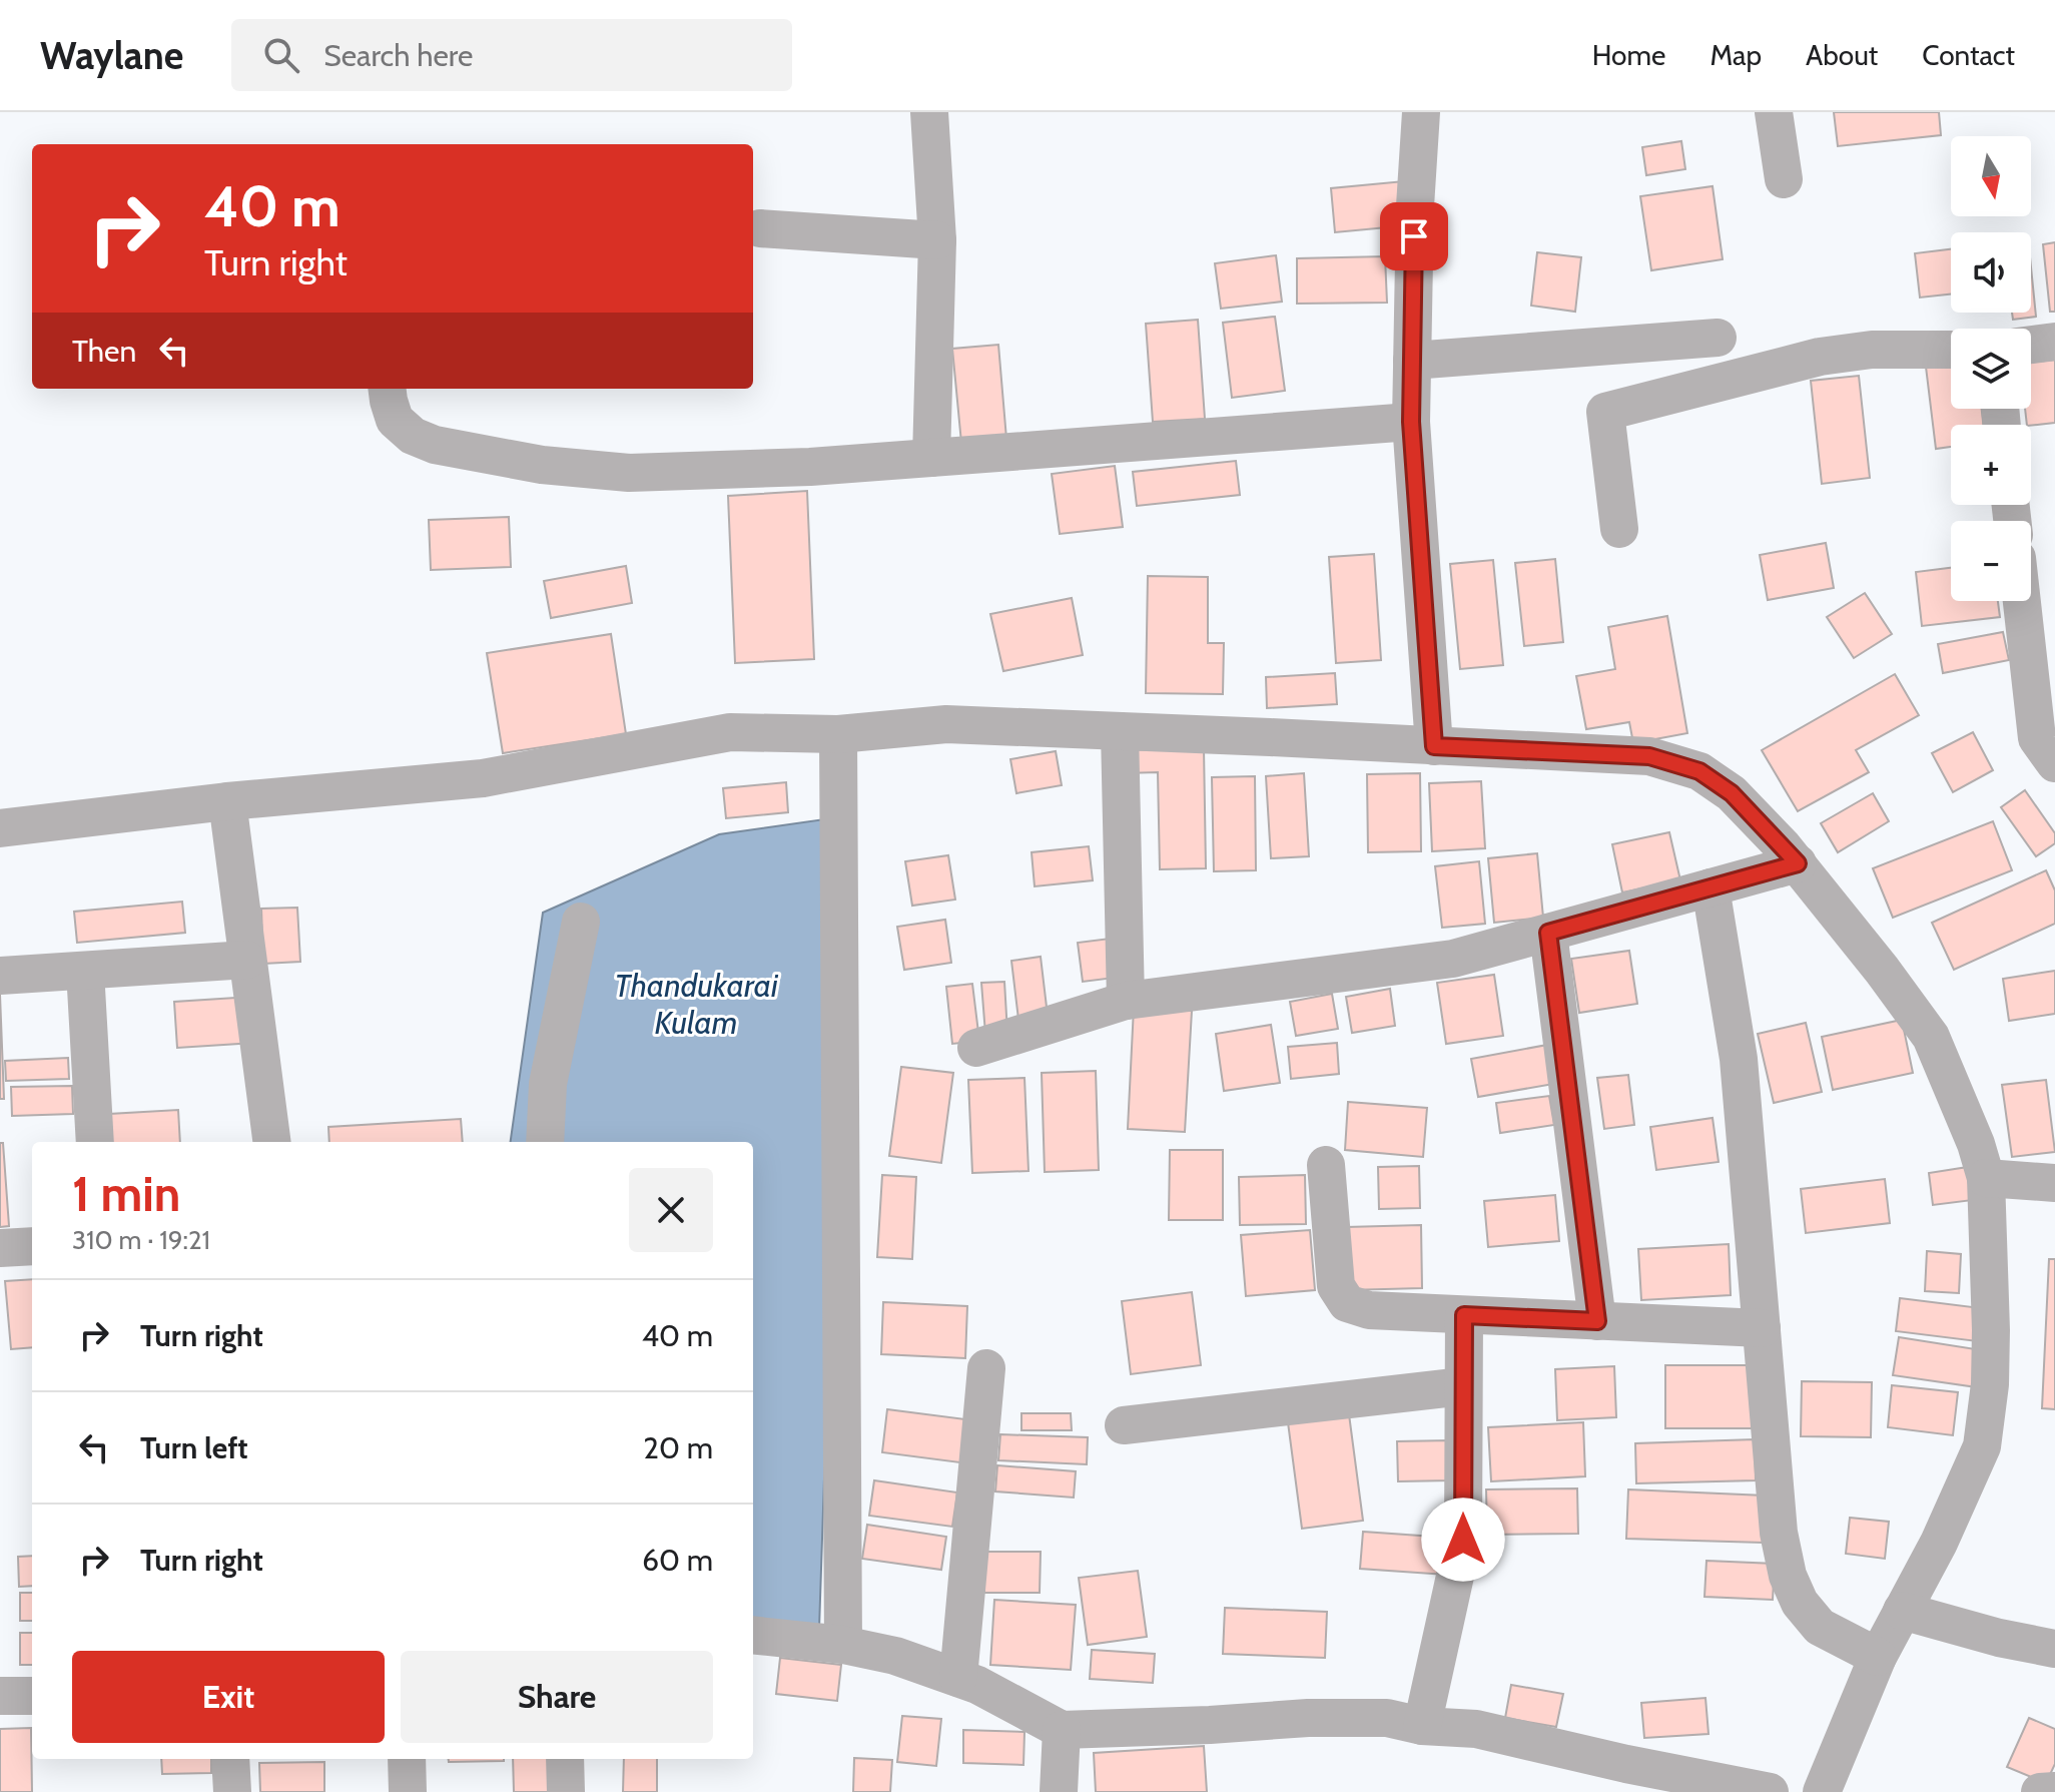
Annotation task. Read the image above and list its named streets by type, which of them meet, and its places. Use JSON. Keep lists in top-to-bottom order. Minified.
{"water":["Thandukarai Kulam"],"north":"bottom","page":{"header":"Waylane","search":"Search here","nav":["Home","Map","About","Contact"],"map_buttons":["+","−"],"turn":["40 m","Turn right"],"then":"Then","heading":["1 min","310 m · 19:21"],"list":[{"name":"Turn right","value":"40 m"},{"name":"Turn left","value":"20 m"},{"name":"Turn right","value":"60 m"}],"buttons":["Exit","Share"]}}
